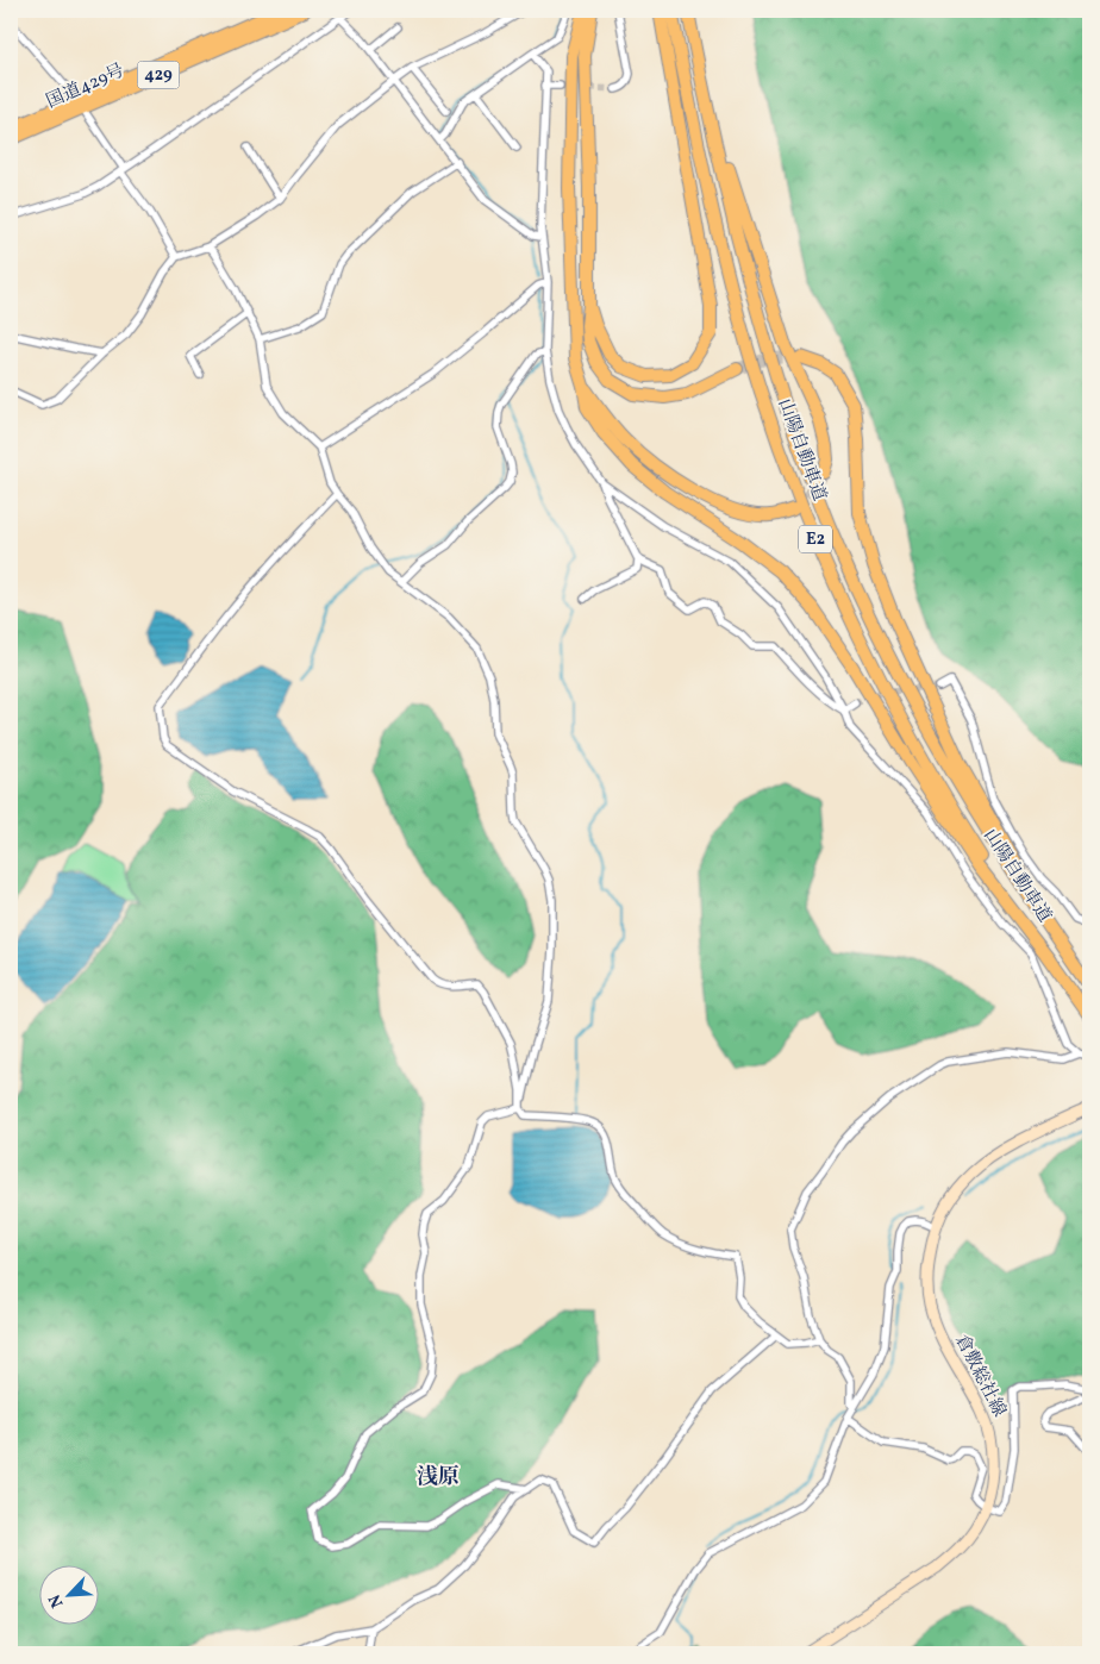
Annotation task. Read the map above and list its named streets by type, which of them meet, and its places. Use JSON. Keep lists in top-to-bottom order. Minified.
{"streets":{"highway":["429","国道429号","山陽自動車道","E2"],"main road":["倉敷総社線"]},"districts":["浅原"],"north":"bottom left"}
